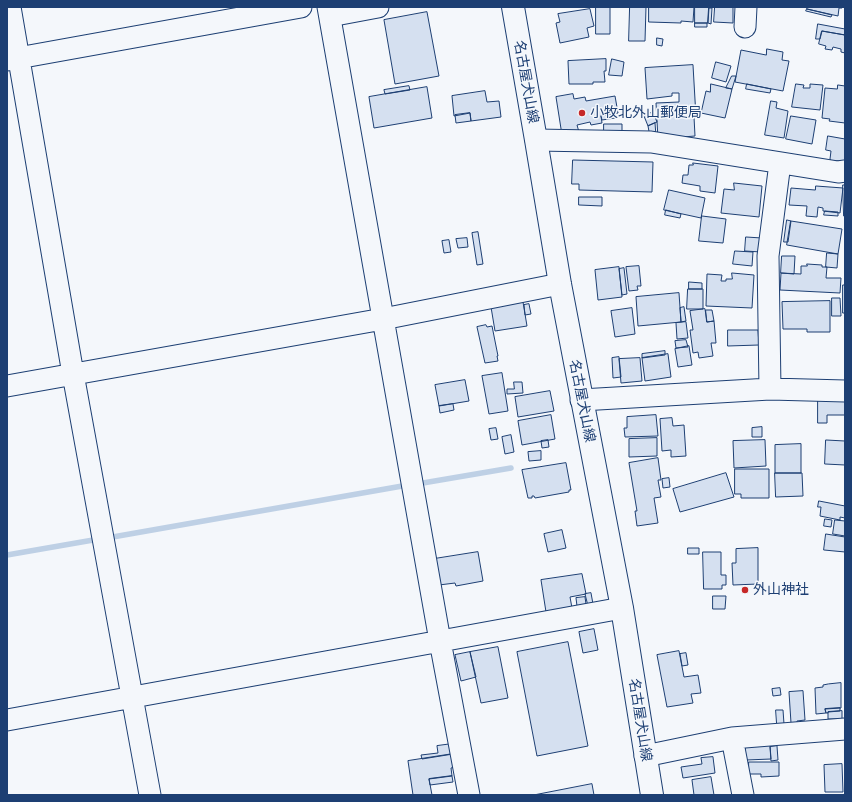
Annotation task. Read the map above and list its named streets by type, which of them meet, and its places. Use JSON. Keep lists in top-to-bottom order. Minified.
{"streets":{"main road":["名古屋犬山線"]},"places":["小牧北外山郵便局","外山神社"]}
